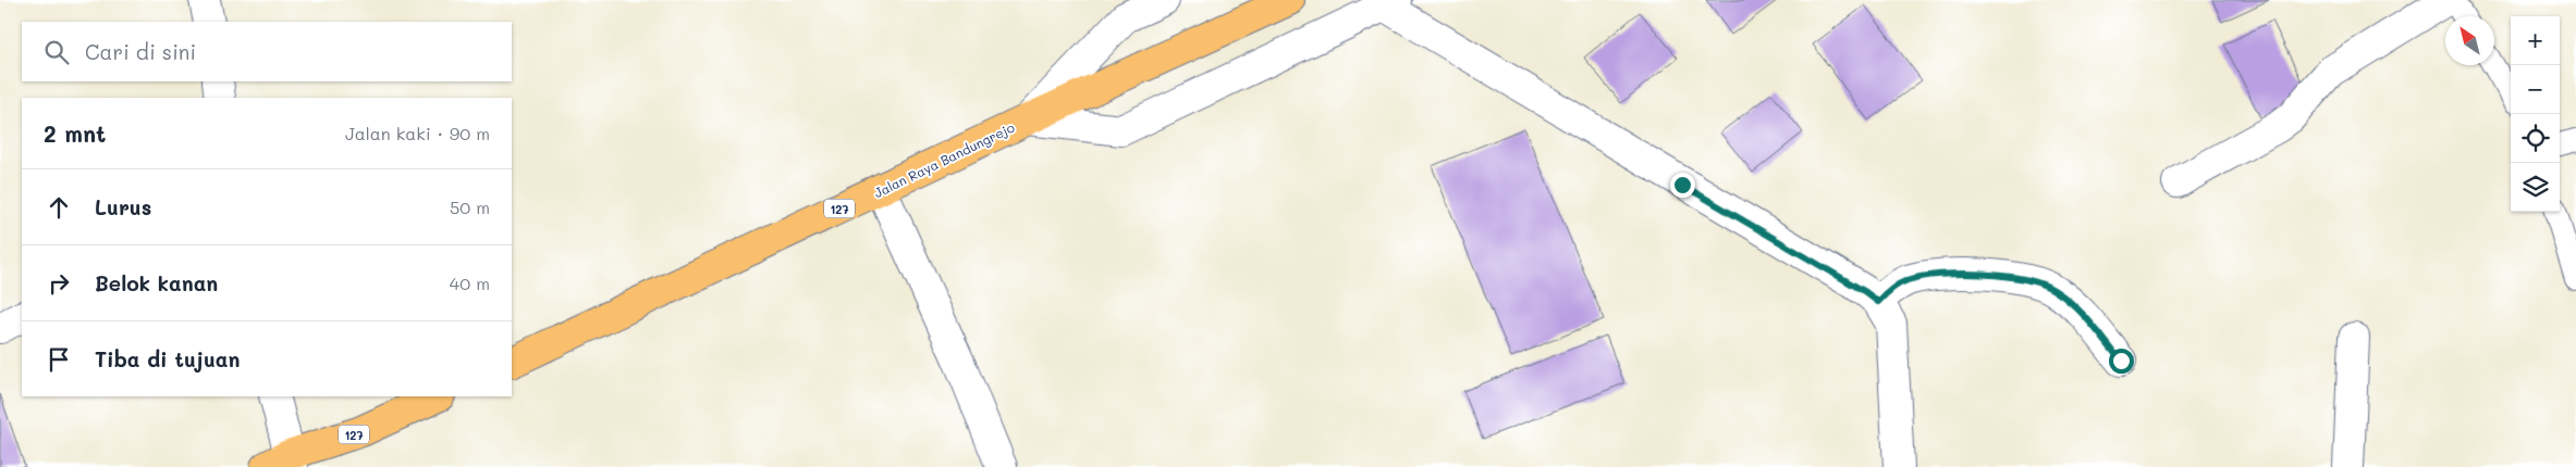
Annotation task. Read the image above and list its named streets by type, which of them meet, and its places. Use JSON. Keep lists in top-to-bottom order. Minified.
{"streets":{"main road":["Jalan Raya Bandungrejo","127"]},"north":"top left","page":{"map_buttons":["+","−"],"search":"Cari di sini","heading":["2 mnt","Jalan kaki · 90 m"],"list":[["Lurus","50 m"],["Belok kanan","40 m"],"Tiba di tujuan"]}}
